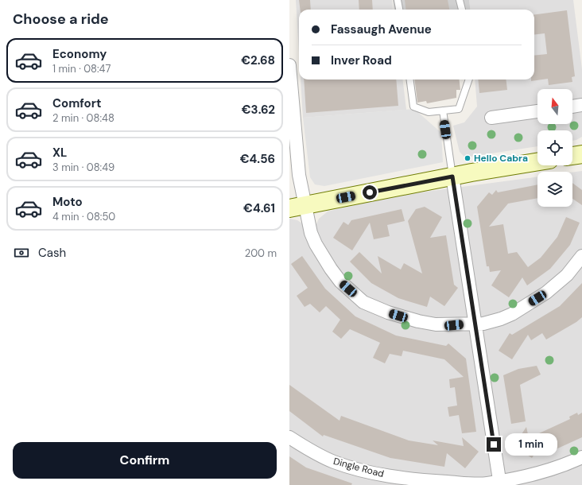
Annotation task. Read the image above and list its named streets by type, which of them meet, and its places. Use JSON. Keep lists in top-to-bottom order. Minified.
{"streets":{"street":["Dingle Road"]},"places":["Hello Cabra"],"north":"top","page":{"heading":"Choose a ride","banner":["Fassaugh Avenue","Inver Road"],"list":[{"name":"Economy","note":"1 min · 08:47","value":"€2.68"},{"name":"Comfort","note":"2 min · 08:48","value":"€3.62"},{"name":"XL","note":"3 min · 08:49","value":"€4.56"},{"name":"Moto","note":"4 min · 08:50","value":"€4.61"}],"pay":["Cash","200 m"],"bubble":"1 min","buttons":"Confirm"}}
